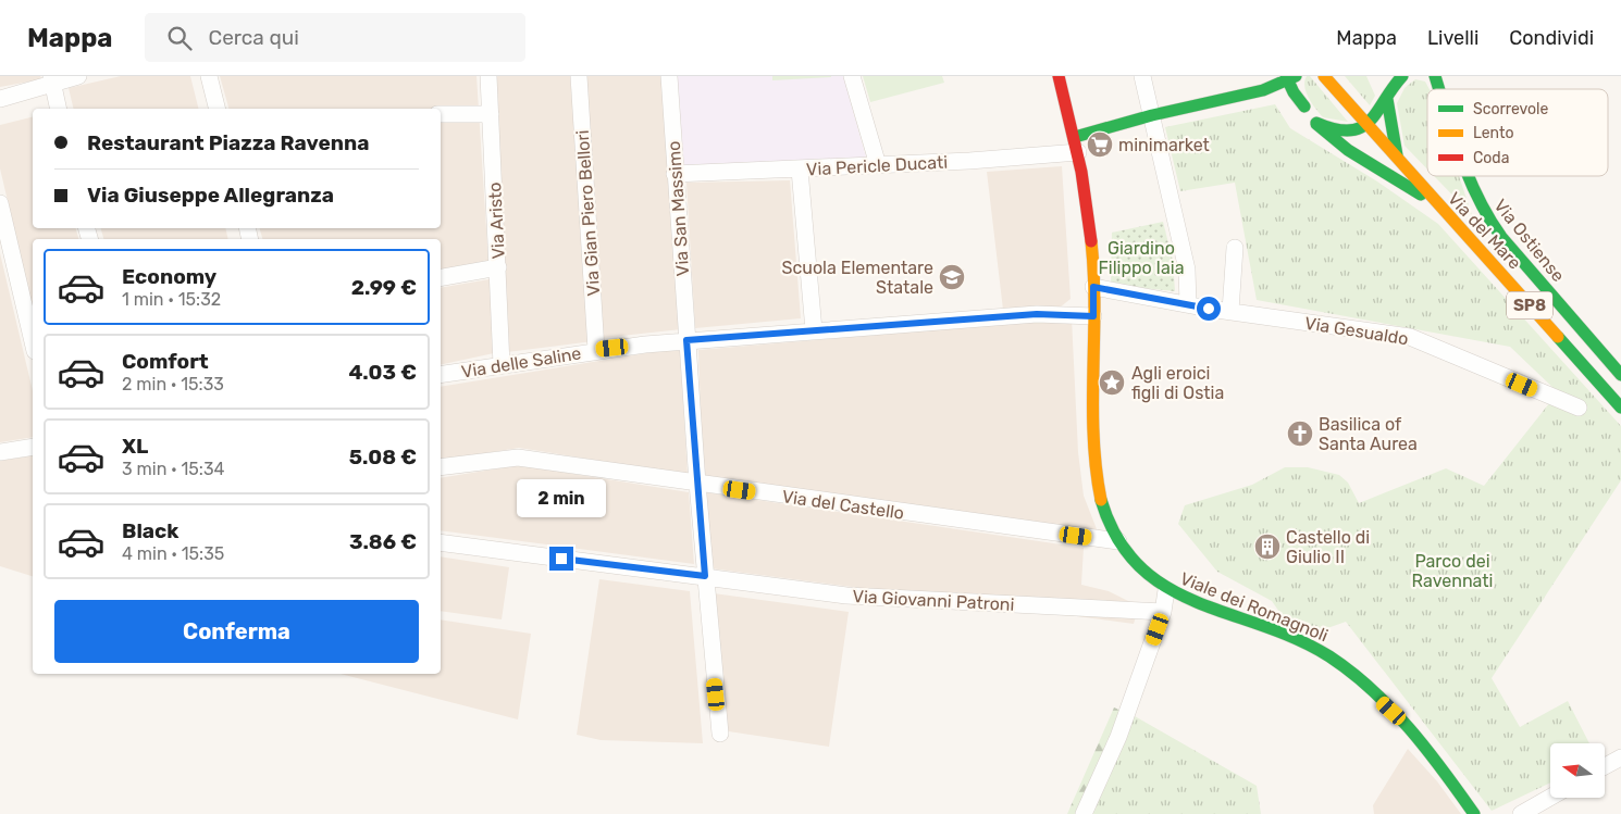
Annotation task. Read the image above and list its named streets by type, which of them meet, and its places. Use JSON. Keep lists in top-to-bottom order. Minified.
{"streets":{"main road":["Via del Mare","Via Ostiense","SP8","Viale dei Romagnoli"],"street":["Via Pericle Ducati","Via San Massimo","Via Gian Piero Bellori","Via Aristo","Via Gesualdo","Via delle Saline","Via del Castello","Via Giovanni Patroni"]},"crossings":[["Via Pericle Ducati","Via San Massimo"],["Via Pericle Ducati","Viale dei Romagnoli"],["Via San Massimo","Via delle Saline"],["Via San Massimo","Via del Castello"],["Via San Massimo","Via Giovanni Patroni"],["Via Gian Piero Bellori","Via delle Saline"],["Via Aristo","Via delle Saline"],["Via Gesualdo","Viale dei Romagnoli"],["Via delle Saline","Viale dei Romagnoli"],["Via del Castello","Viale dei Romagnoli"]],"parks":["Giardino Filippo Iaia","Parco dei Ravennati"],"places":{"supermarket":["minimarket"],"school or university":["Scuola Elementare Statale"],"place":["Agli eroici figli di Ostia"],"church":["Basilica of Santa Aurea"],"building":["Castello di Giulio II"]},"legend":["Scorrevole","Lento","Coda"],"north":"left","page":{"header":"Mappa","search":"Cerca qui","nav":["Mappa","Livelli","Condividi"],"banner":["Restaurant Piazza Ravenna","Via Giuseppe Allegranza"],"list":[{"name":"Economy","note":"1 min · 15:32","value":"2.99 €"},{"name":"Comfort","note":"2 min · 15:33","value":"4.03 €"},{"name":"XL","note":"3 min · 15:34","value":"5.08 €"},{"name":"Black","note":"4 min · 15:35","value":"3.86 €"}],"bubble":"2 min","buttons":"Conferma"}}
